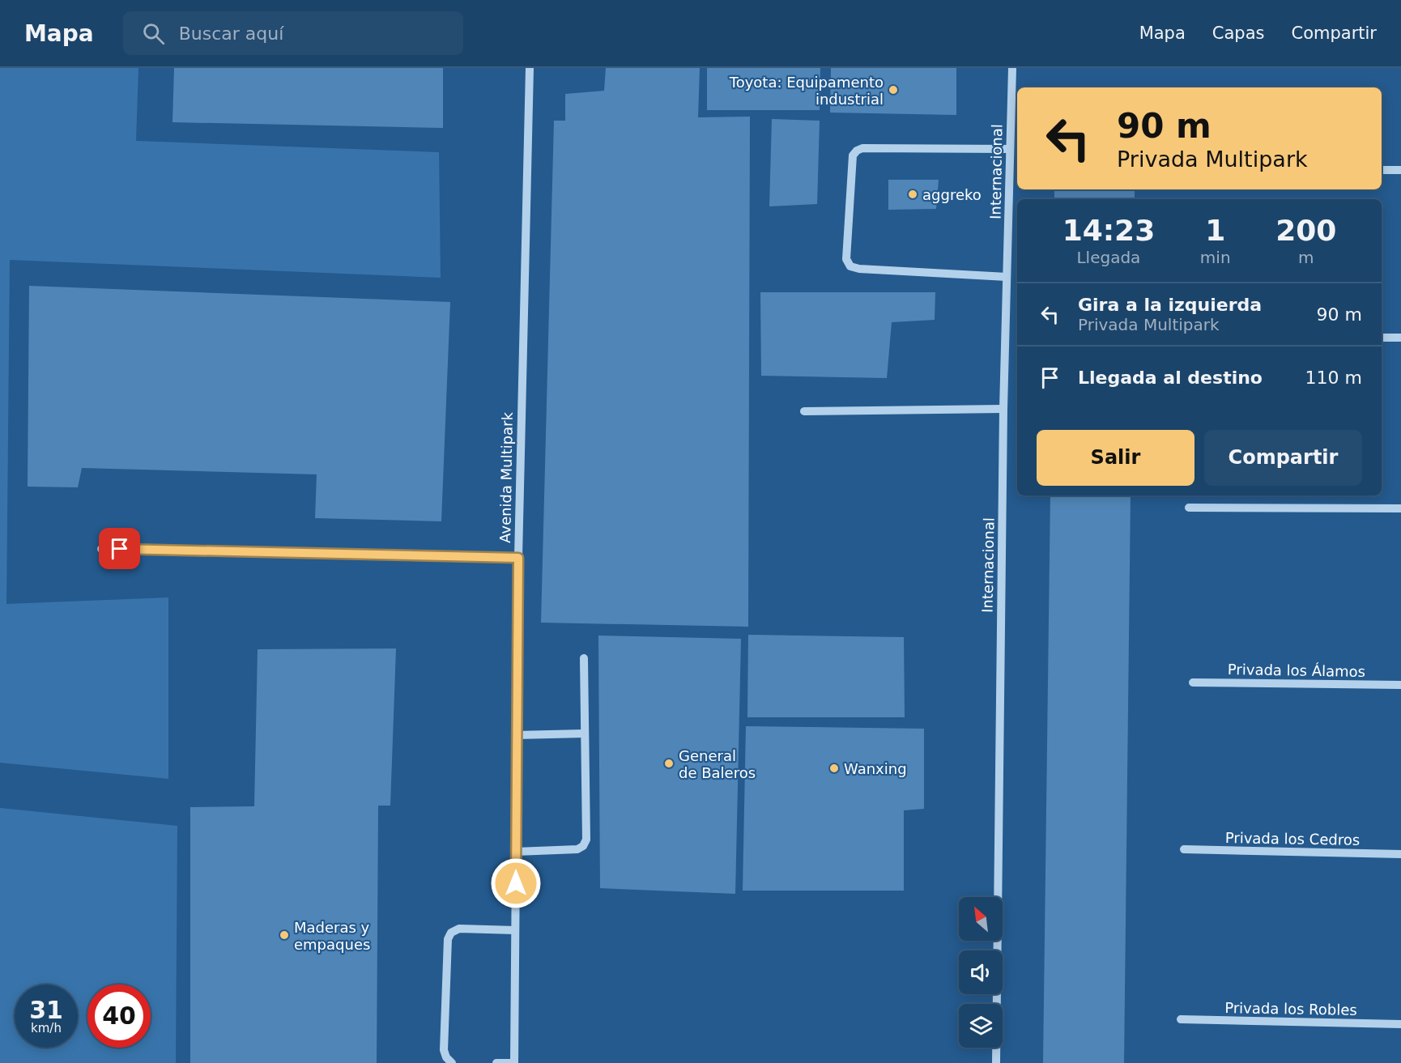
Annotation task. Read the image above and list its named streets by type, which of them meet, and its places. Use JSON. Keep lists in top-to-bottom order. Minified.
{"streets":{"street":["Internacional","Avenida Multipark","Privada los Álamos","Privada los Cedros","Privada los Robles"]},"places":["Toyota: Equipamento industrial","aggreko","General de Baleros","Wanxing","Maderas y empaques"],"north":"top left","page":{"header":"Mapa","search":"Buscar aquí","nav":["Mapa","Capas","Compartir"],"turn":["90 m","Privada Multipark"],"eta":["14:23","Llegada","1","min","200","m"],"list":[{"name":"Gira a la izquierda","note":"Privada Multipark","value":"90 m"},{"name":"Llegada al destino","value":"110 m"}],"buttons":["Salir","Compartir"],"speed":"31 km/h","limit":"40"}}
